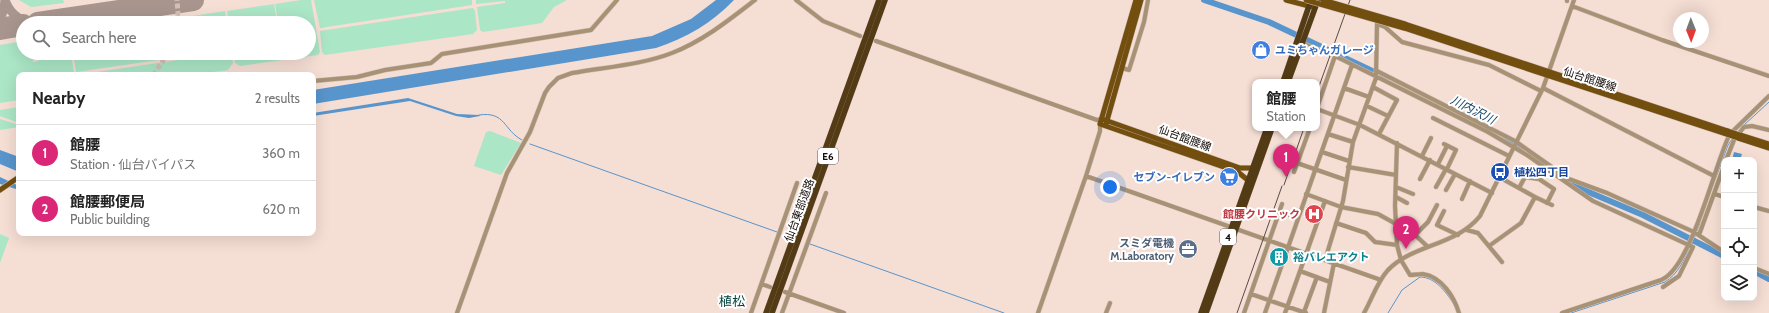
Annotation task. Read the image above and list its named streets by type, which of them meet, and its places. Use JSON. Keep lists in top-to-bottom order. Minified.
{"streets":{"highway":["E6","仙台東部道路","4"],"main road":["仙台館腰線"]},"crossings":[["仙台館腰線","4"]],"districts":["植松"],"water":["川内沢川"],"places":{"shop":["ユミちゃんガレージ"],"bus stop":["植松四丁目"],"supermarket":["セブン-イレブン"],"hospital":["館腰クリニック"],"office":["スミダ電機 M.Laboratory"],"building":["裕バレエアクト"]},"north":"bottom","page":{"search":"Search here","heading":["Nearby","2 results"],"popup":["館腰","Station"],"list":[{"mark":"1","name":"館腰","note":"Station · 仙台バイパス","value":"360 m"},{"mark":"2","name":"館腰郵便局","note":"Public building","value":"620 m"}],"pins":["1","2"],"map_buttons":["+","−"]}}
